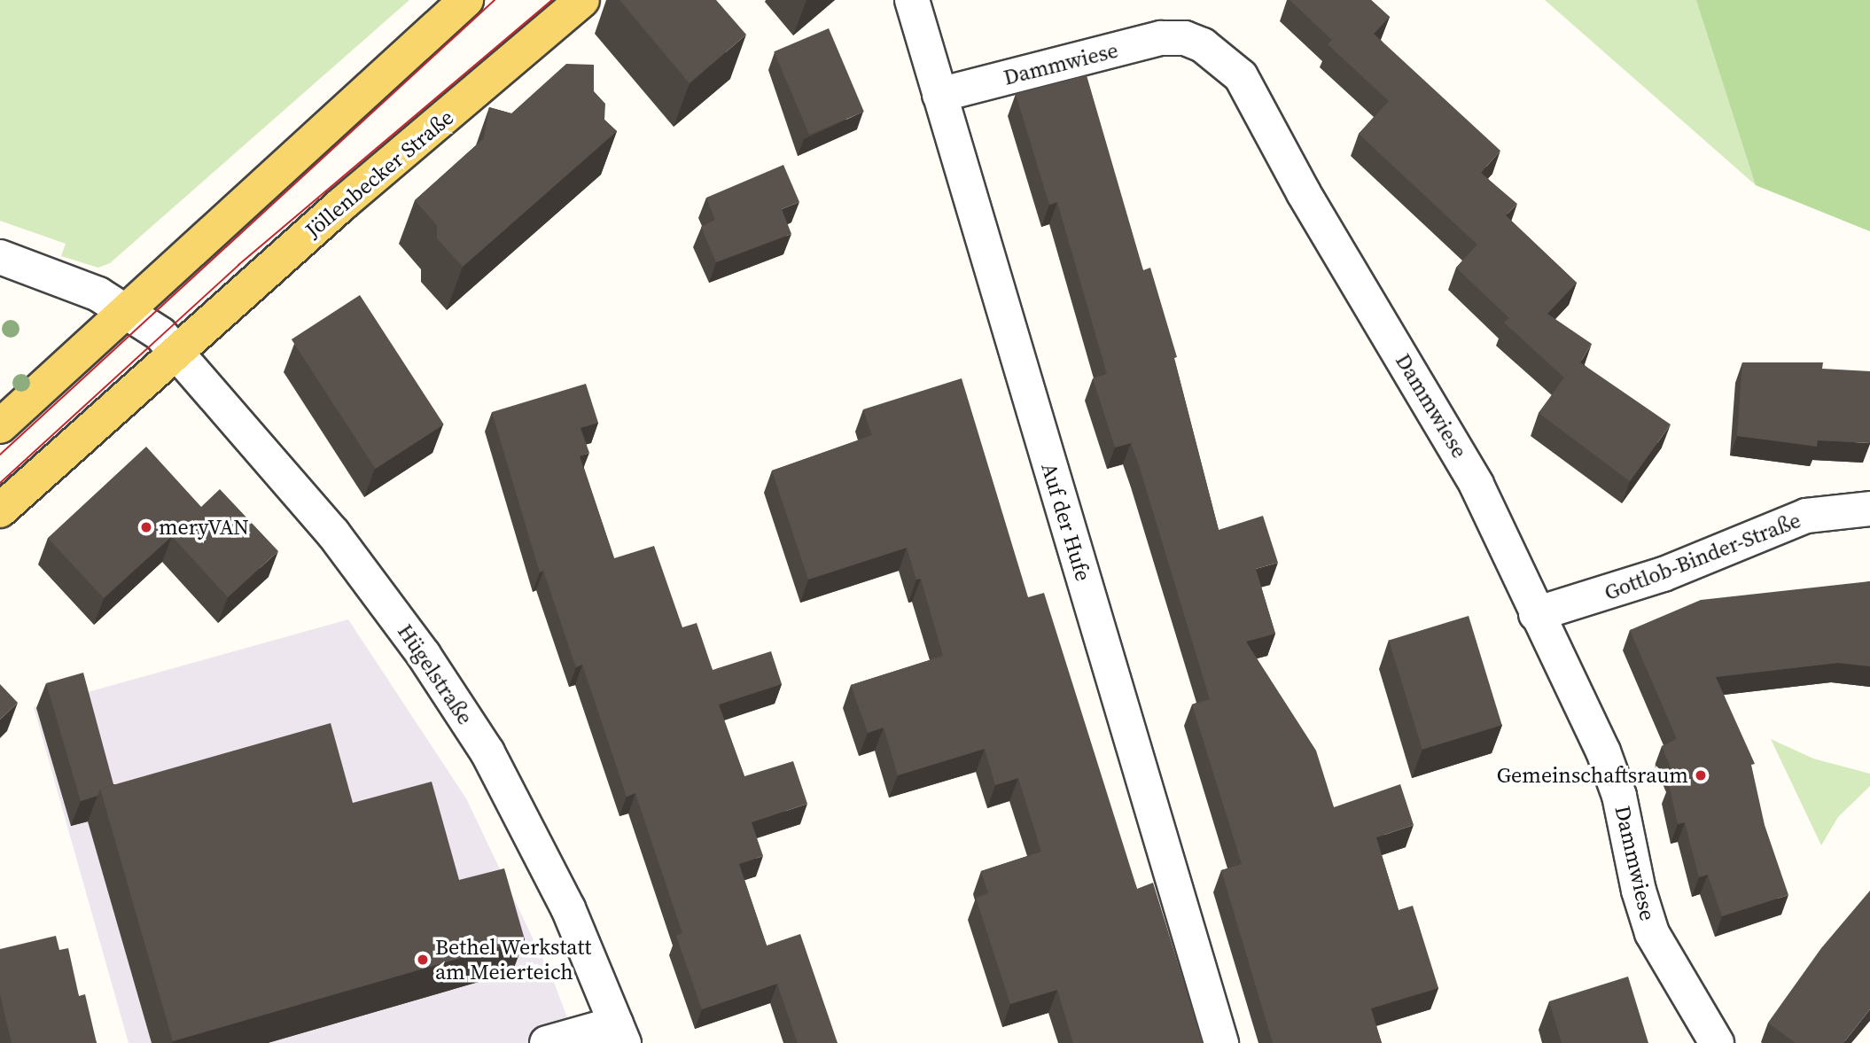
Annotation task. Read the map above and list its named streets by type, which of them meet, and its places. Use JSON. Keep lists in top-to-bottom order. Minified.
{"streets":{"main road":["Jöllenbecker Straße"],"street":["Dammwiese","Auf der Hufe","Gottlob-Binder-Straße","Hügelstraße"]},"crossings":[["Dammwiese","Auf der Hufe"],["Dammwiese","Gottlob-Binder-Straße"],["Jöllenbecker Straße","Hügelstraße"]],"places":["meryVAN","Gemeinschaftsraum","Bethel Werkstatt am Meierteich"]}
